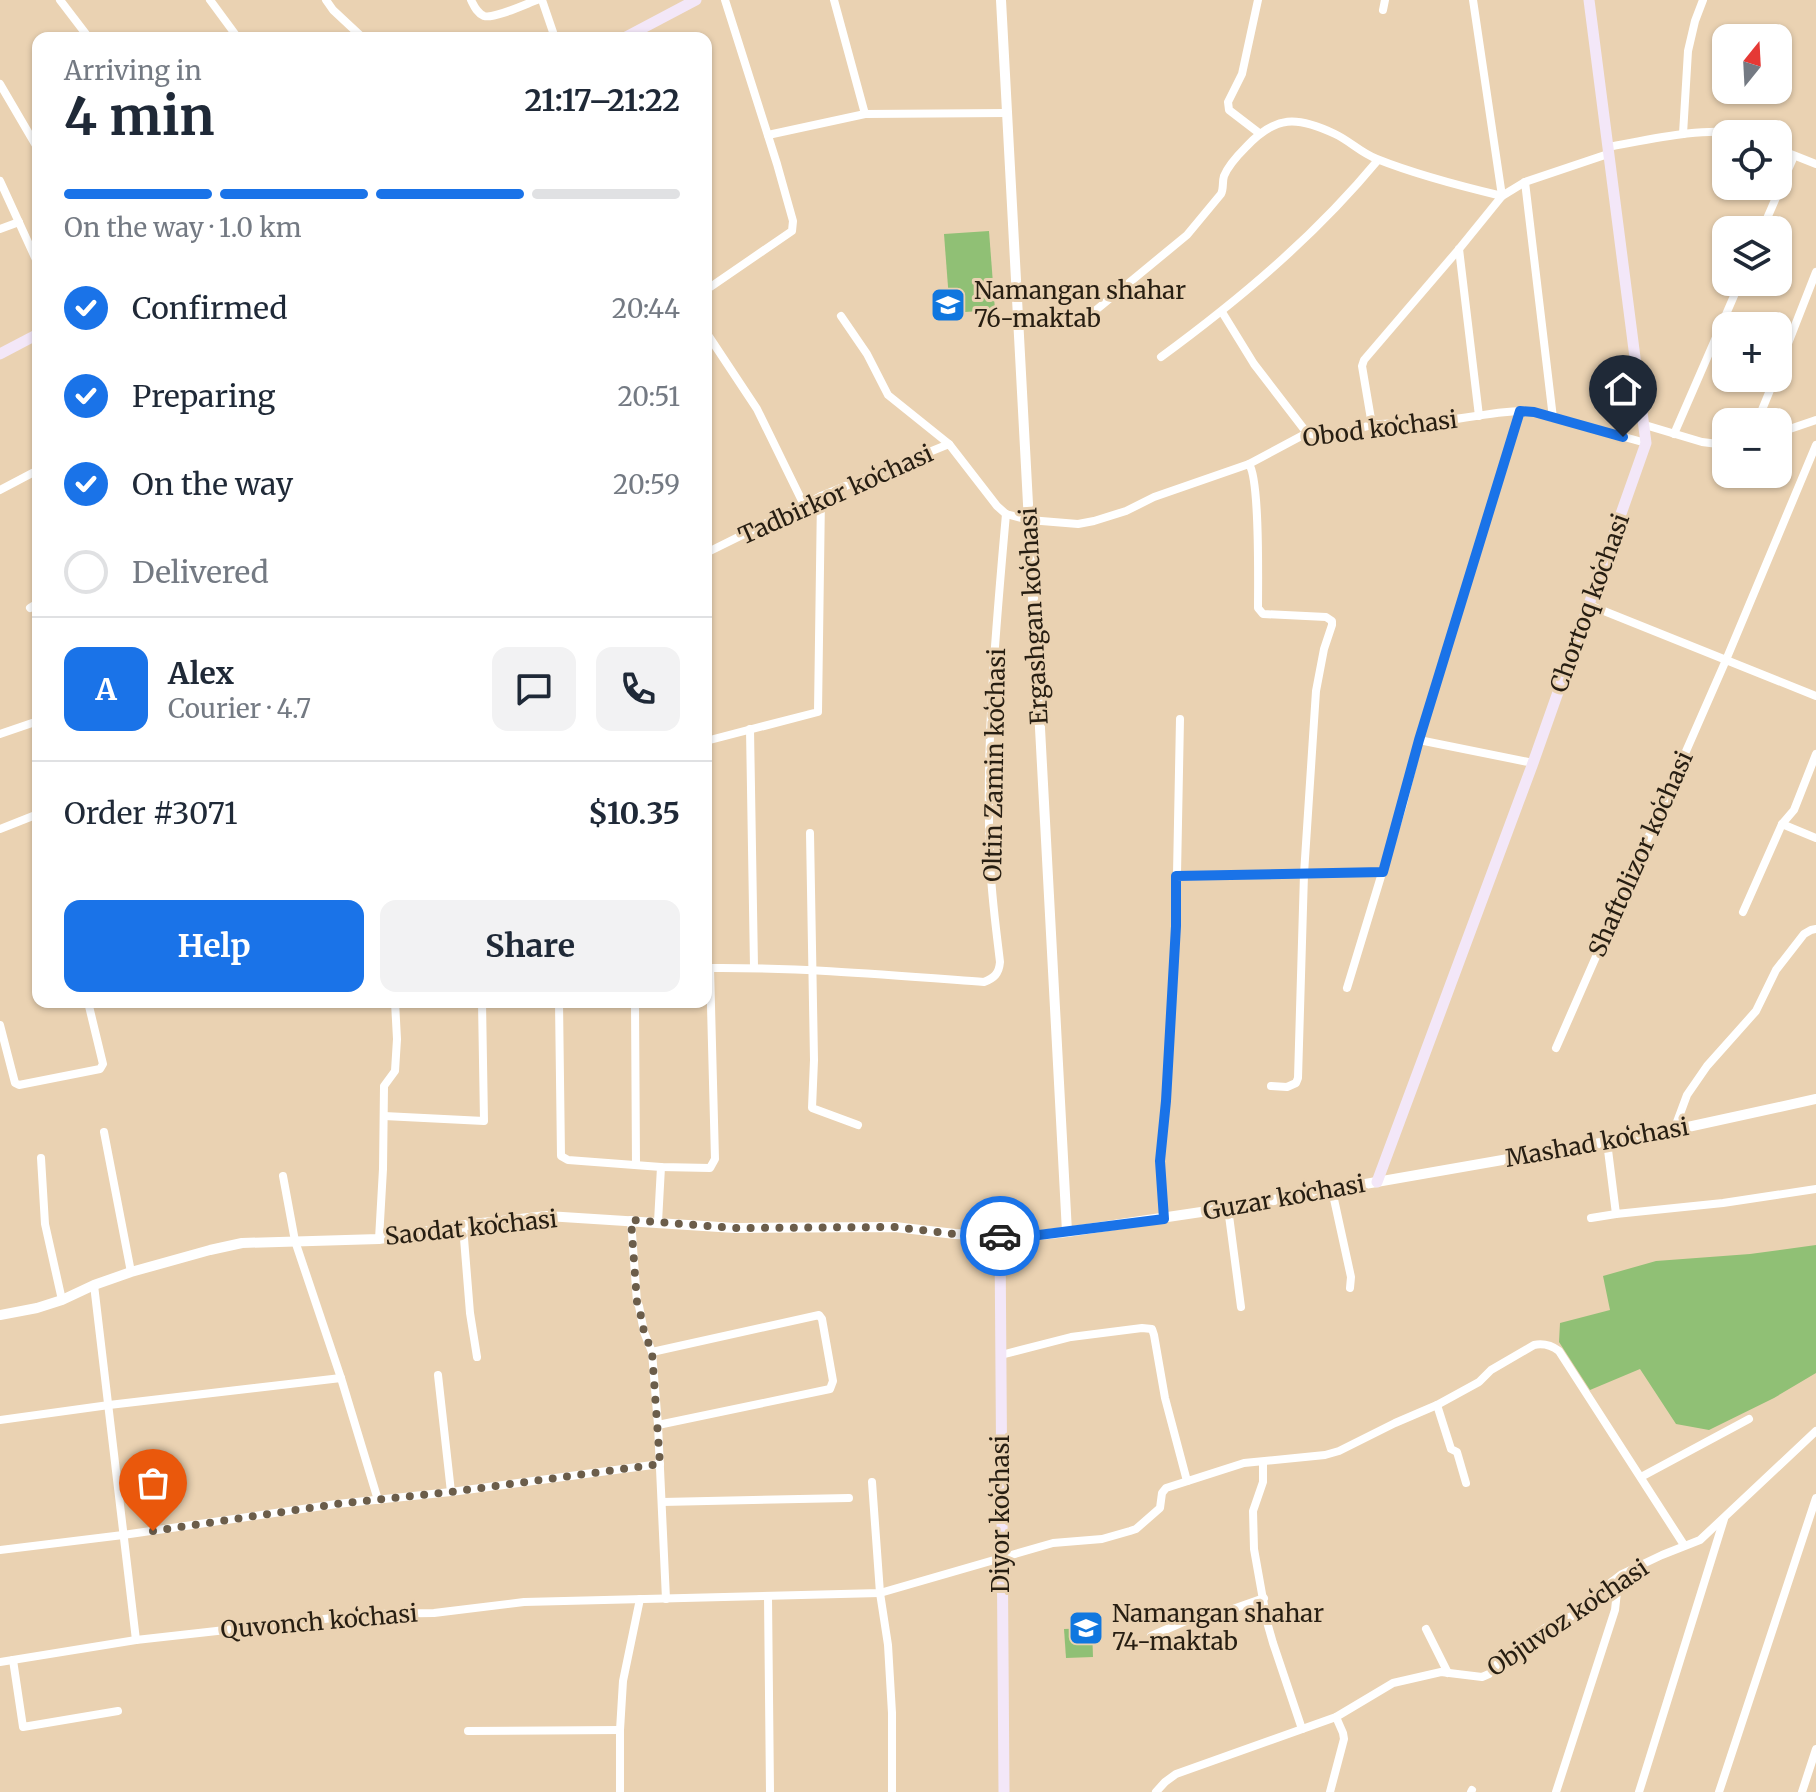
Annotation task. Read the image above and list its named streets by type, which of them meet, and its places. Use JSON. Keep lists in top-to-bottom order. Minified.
{"streets":{"main road":["Chortoq koʻchasi","Diyor koʻchasi"],"street":["Obod koʻchasi","Tadbirkor koʻchasi","Ergashgan koʻchasi","Oltin Zamin koʻchasi","Shaftolizor koʻchasi","Mashad koʻchasi","Guzar koʻchasi","Saodat koʻchasi","Objuvoz koʻchasi","Quvonch koʻchasi"]},"crossings":[["Obod koʻchasi","Chortoq koʻchasi"],["Obod koʻchasi","Ergashgan koʻchasi"],["Tadbirkor koʻchasi","Oltin Zamin koʻchasi"],["Chortoq koʻchasi","Mashad koʻchasi"],["Chortoq koʻchasi","Guzar koʻchasi"],["Ergashgan koʻchasi","Guzar koʻchasi"],["Mashad koʻchasi","Guzar koʻchasi"],["Guzar koʻchasi","Saodat koʻchasi"],["Guzar koʻchasi","Diyor koʻchasi"],["Saodat koʻchasi","Diyor koʻchasi"],["Diyor koʻchasi","Quvonch koʻchasi"]],"places":{"school or university":["Namangan shahar 76-maktab","Namangan shahar 74-maktab"]},"north":"top","page":{"map_buttons":["+","−"],"heading":["4 min","Arriving in","21:17–21:22"],"panel":["Alex","Courier · 4.7","Order #3071","$10.35"],"bar":"On the way · 1.0 km","list":[["Confirmed","20:44"],["Preparing","20:51"],["On the way","20:59"],"Delivered"],"round":"A","buttons":["Help","Share"]}}
